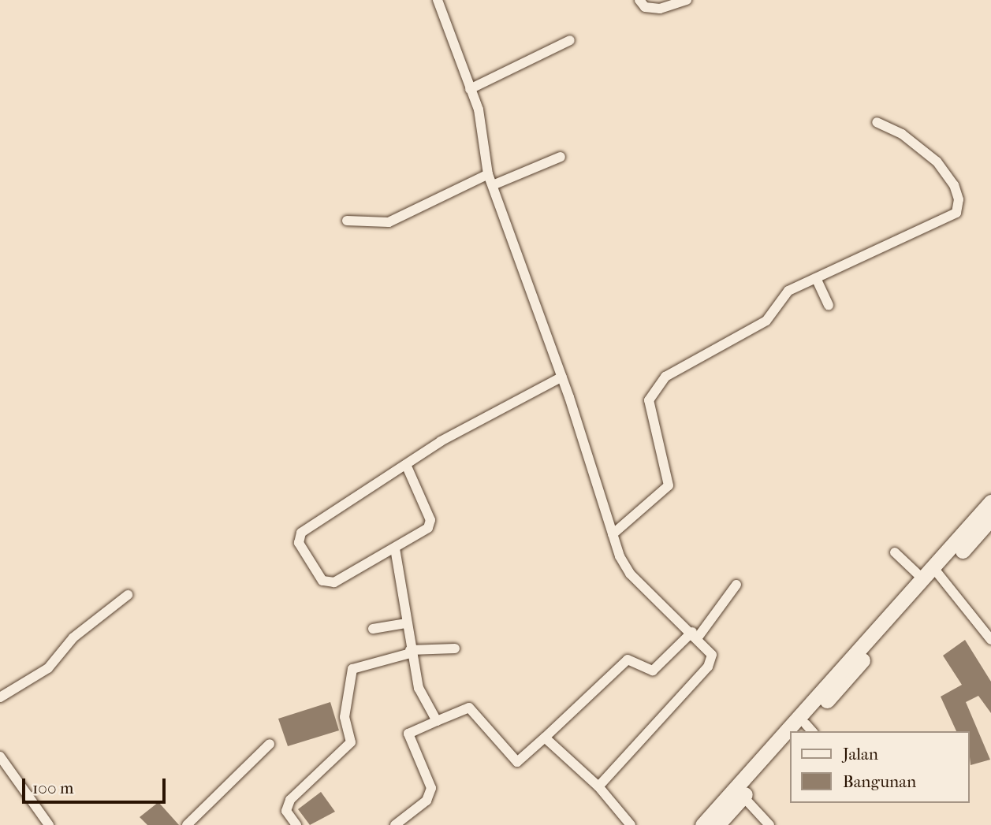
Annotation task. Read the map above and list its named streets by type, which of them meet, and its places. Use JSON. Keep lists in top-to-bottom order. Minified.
{"legend":["Jalan","Bangunan"],"scale_bar":"100 m"}
